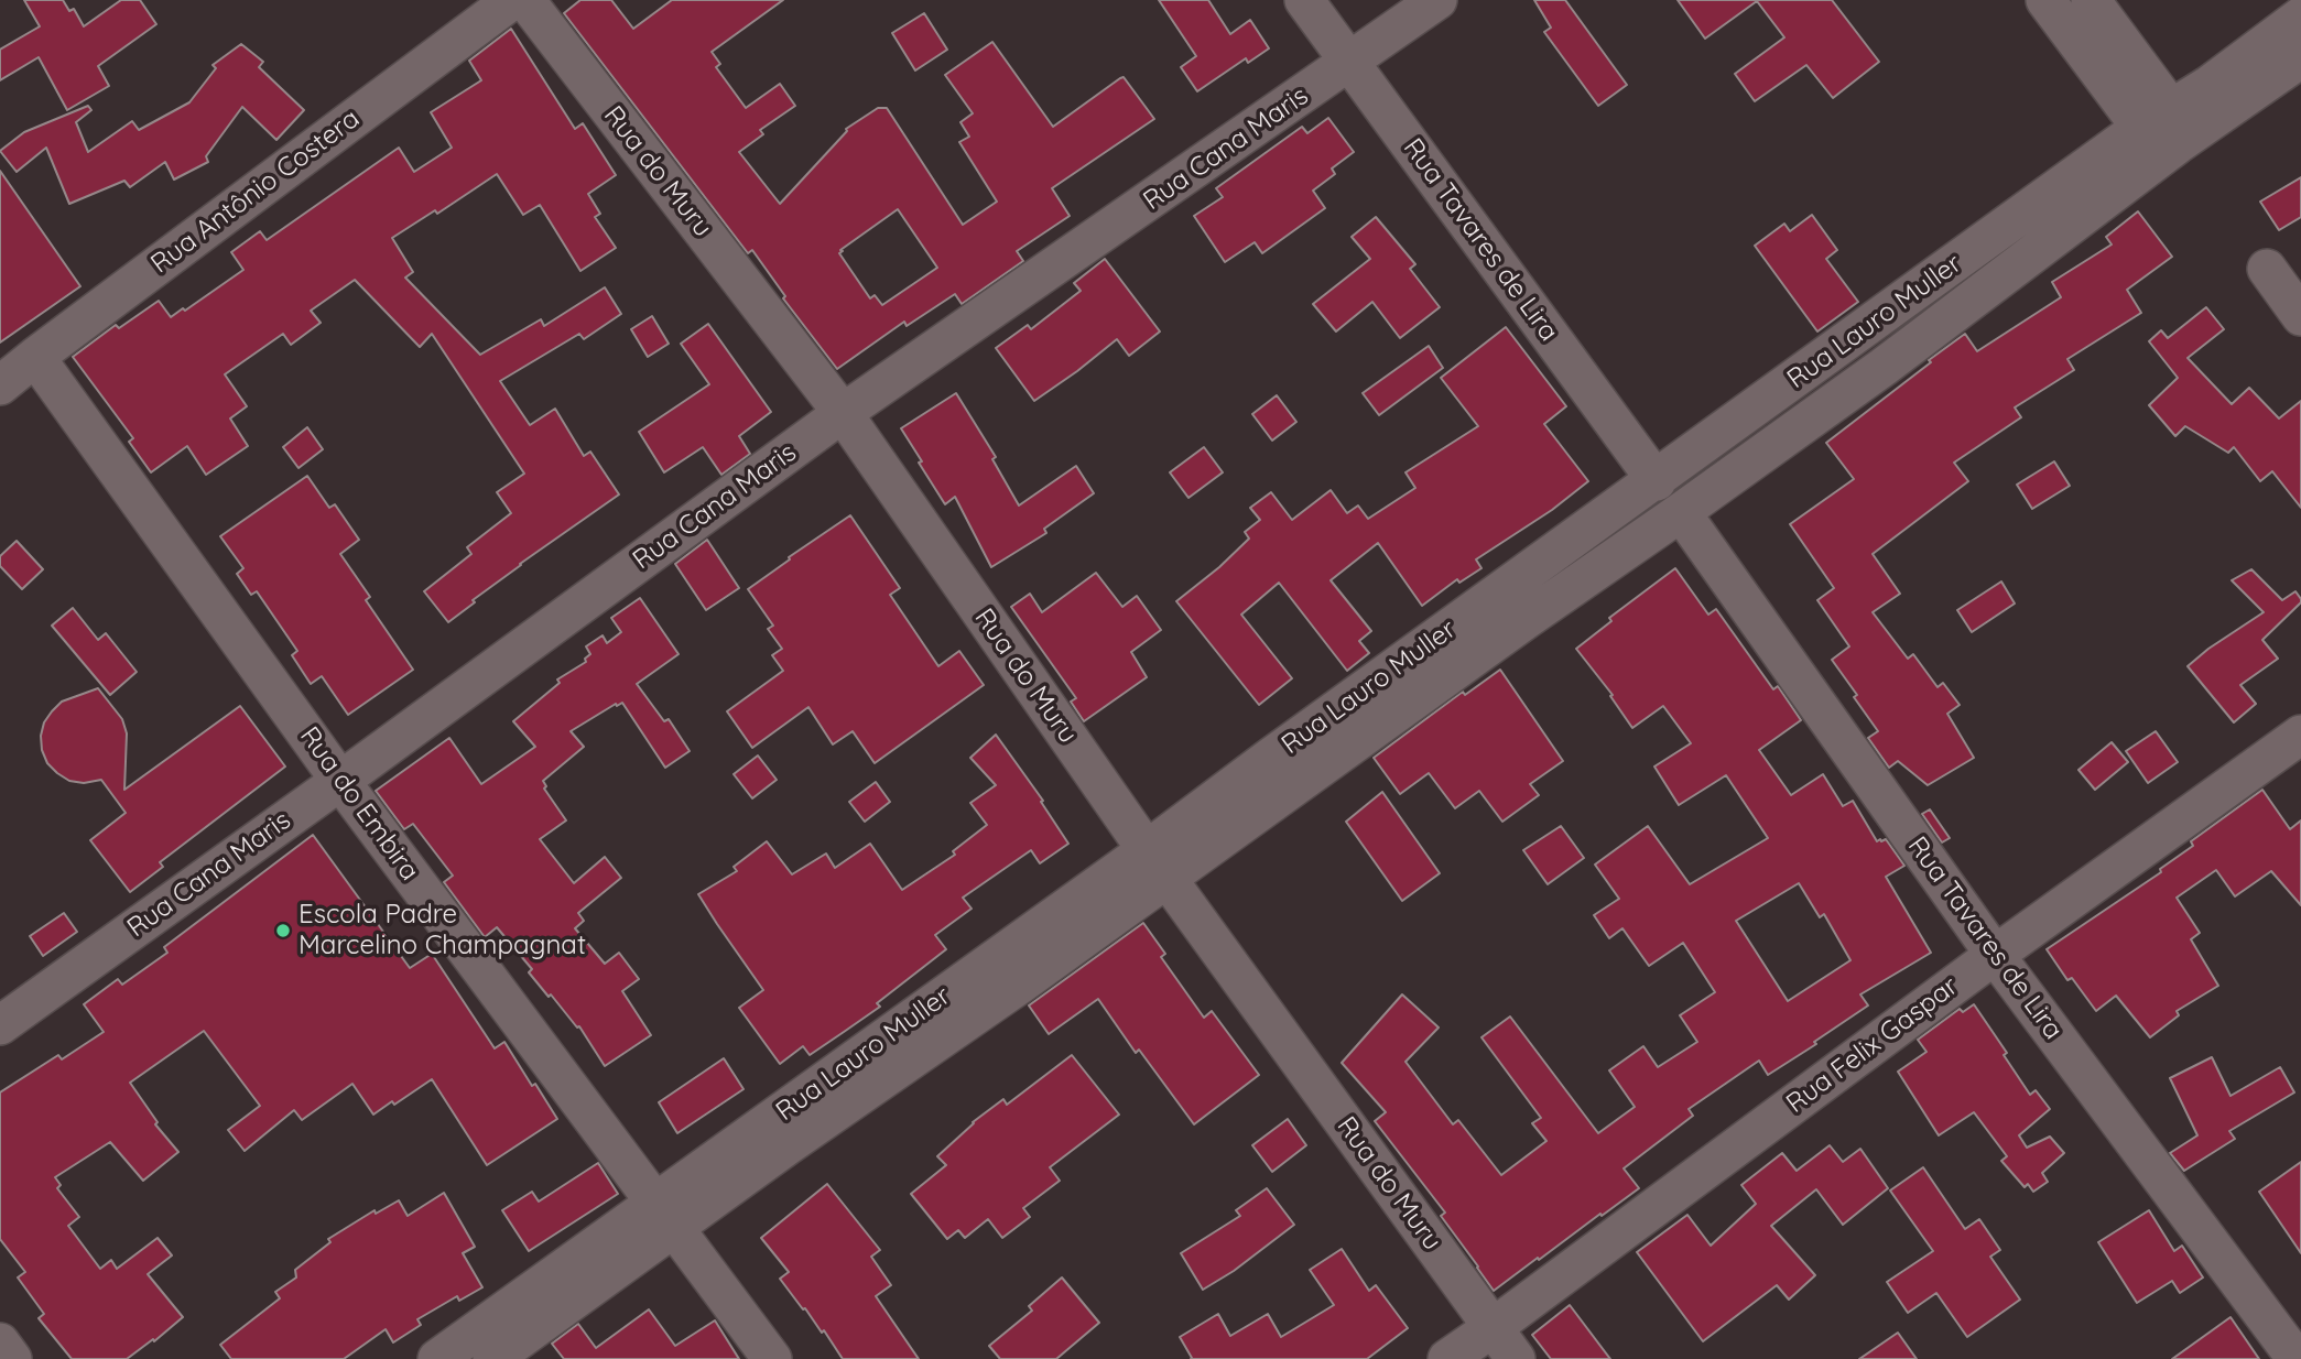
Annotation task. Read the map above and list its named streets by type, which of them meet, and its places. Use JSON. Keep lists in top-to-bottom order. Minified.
{"streets":{"street":["Rua Cana Maris","Rua do Muru","Rua Antônio Costera","Rua Tavares de Lira","Rua Lauro Muller","Rua do Embira","Rua Felix Gaspar"]},"crossings":[["Rua Cana Maris","Rua do Muru"],["Rua Cana Maris","Rua Tavares de Lira"],["Rua Cana Maris","Rua do Embira"],["Rua do Muru","Rua Lauro Muller"],["Rua do Muru","Rua Felix Gaspar"],["Rua Antônio Costera","Rua do Embira"],["Rua Tavares de Lira","Rua Lauro Muller"],["Rua Tavares de Lira","Rua Felix Gaspar"],["Rua Lauro Muller","Rua do Embira"]],"places":["Escola Padre Marcelino Champagnat"]}
